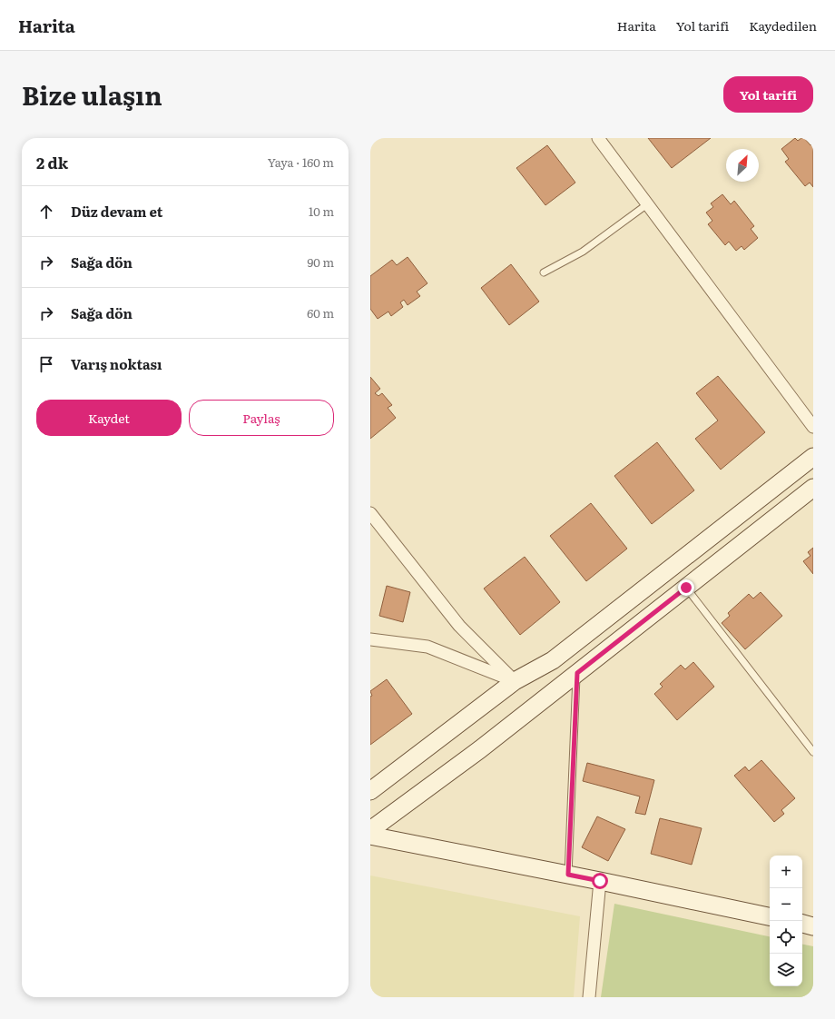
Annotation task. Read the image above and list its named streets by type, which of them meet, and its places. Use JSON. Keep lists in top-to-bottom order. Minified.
{"north":"top right","page":{"header":"Harita","nav":["Harita","Yol tarifi","Kaydedilen"],"title":"Bize ulaşın","buttons":["Yol tarifi",["Kaydet","Paylaş"]],"heading":["2 dk","Yaya · 160 m"],"list":[["Düz devam et","10 m"],["Sağa dön","90 m"],["Sağa dön","60 m"],"Varış noktası"],"map_buttons":["+","−"]}}
